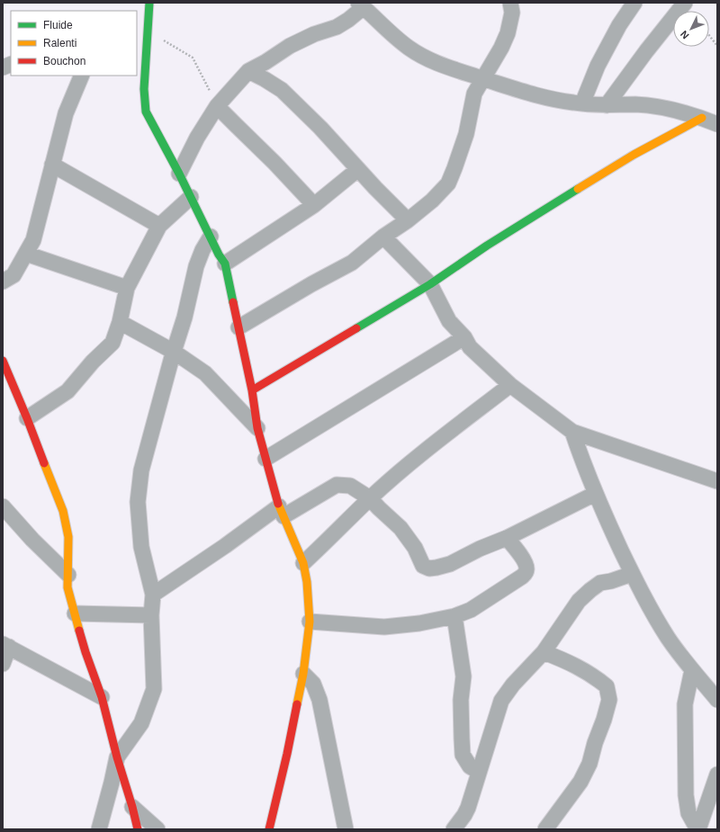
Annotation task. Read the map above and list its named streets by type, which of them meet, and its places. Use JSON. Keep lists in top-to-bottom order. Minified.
{"legend":["Fluide","Ralenti","Bouchon"],"north":"bottom left"}
